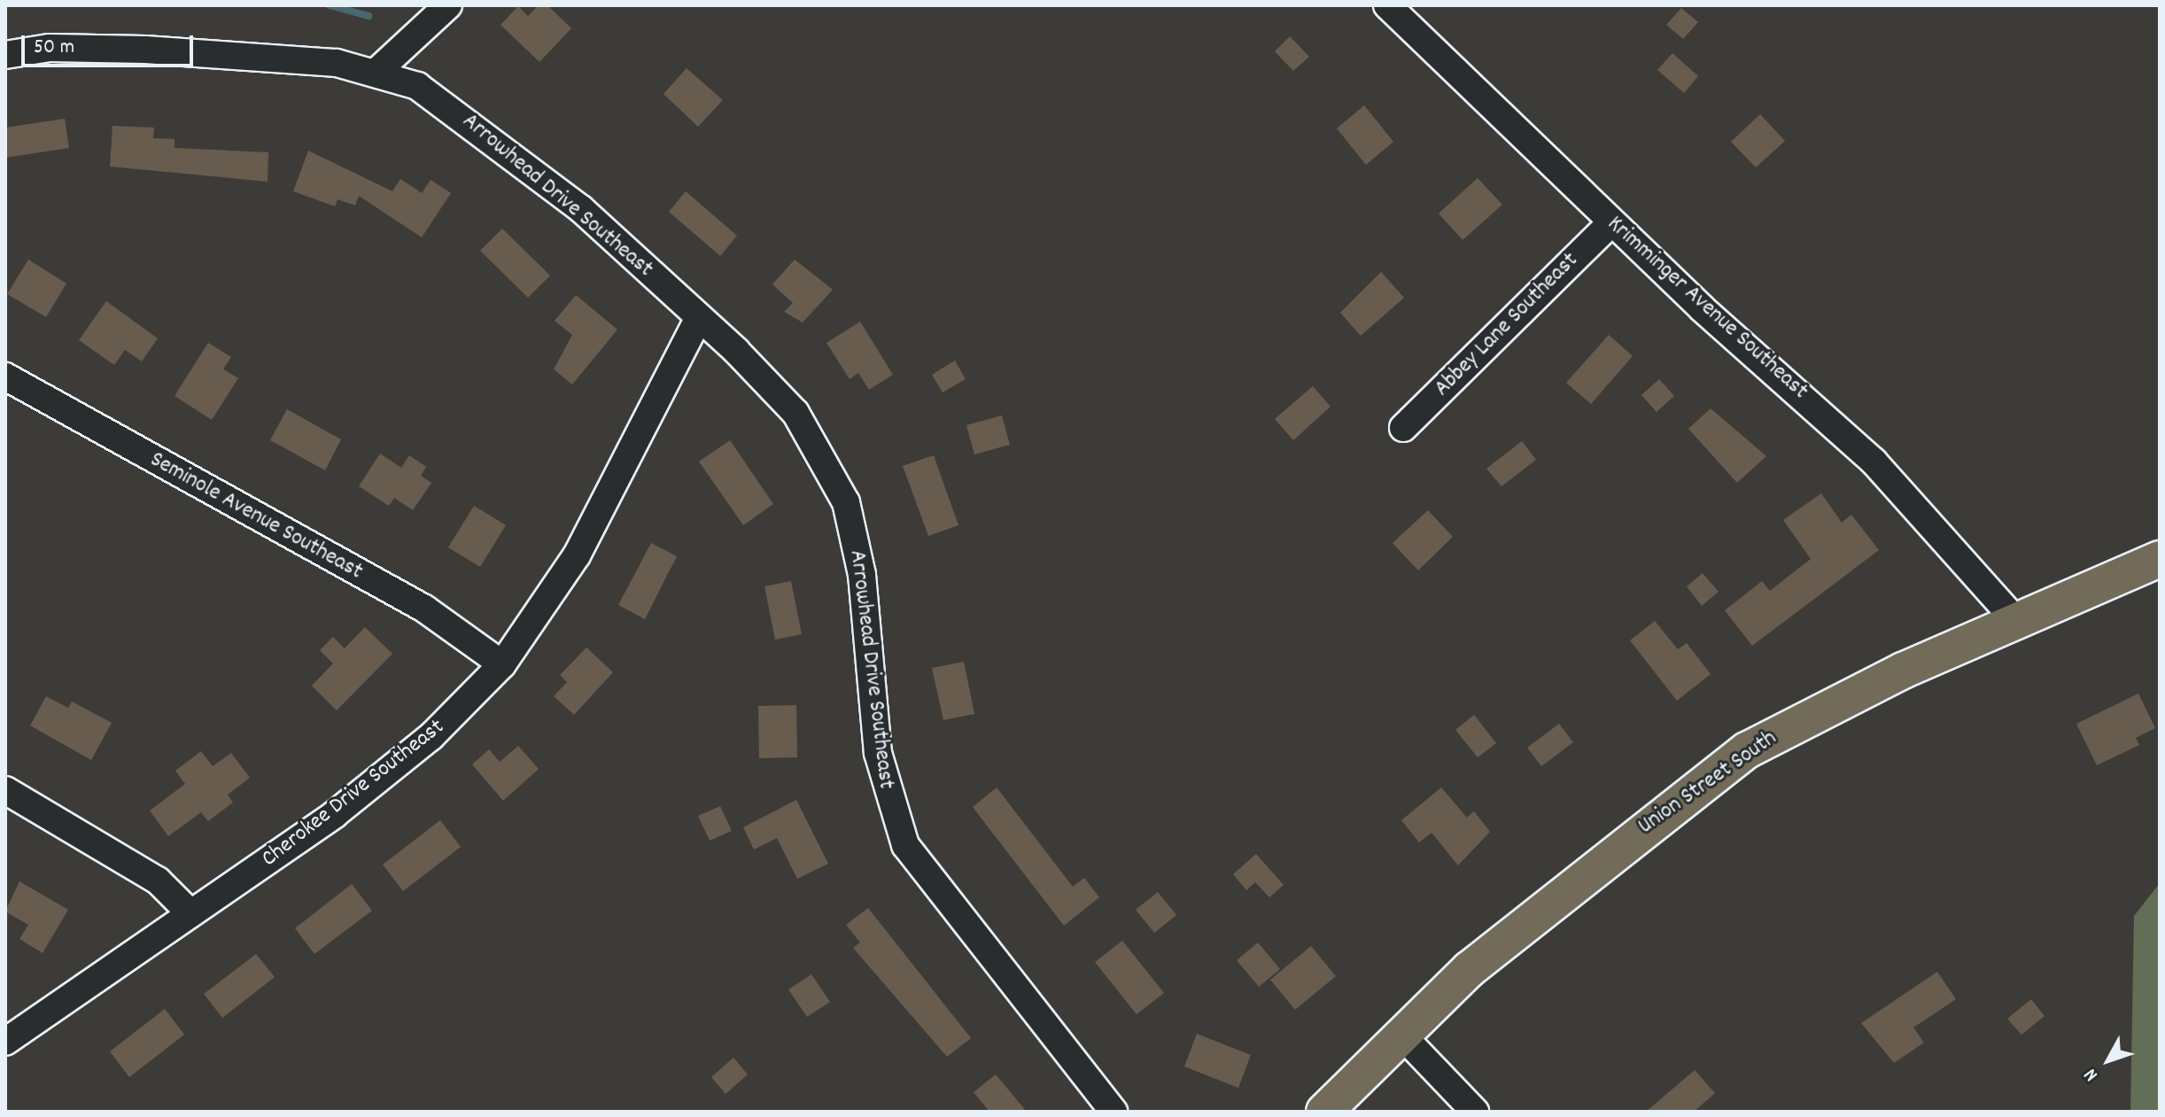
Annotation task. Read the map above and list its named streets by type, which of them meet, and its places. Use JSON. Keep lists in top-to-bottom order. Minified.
{"streets":{"main road":["Union Street South"],"street":["Arrowhead Drive Southeast","Krimminger Avenue Southeast","Abbey Lane Southeast","Seminole Avenue Southeast","Cherokee Drive Southeast"]},"crossings":[["Arrowhead Drive Southeast","Cherokee Drive Southeast"],["Krimminger Avenue Southeast","Abbey Lane Southeast"],["Krimminger Avenue Southeast","Union Street South"],["Seminole Avenue Southeast","Cherokee Drive Southeast"]],"scale_bar":"50 m","north":"bottom left"}
